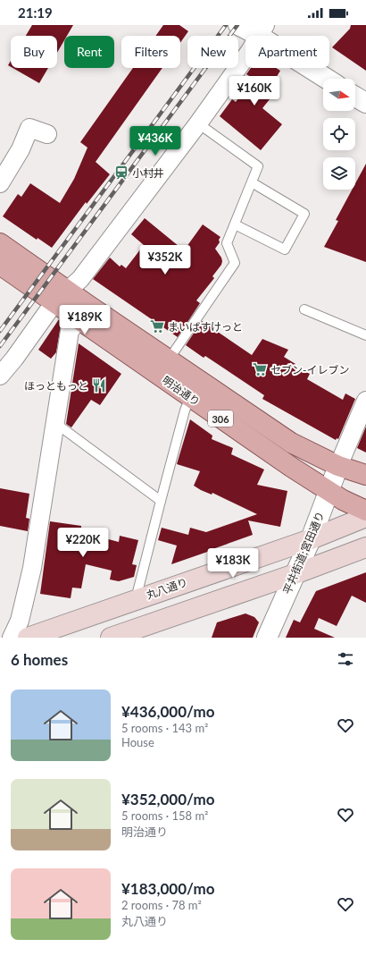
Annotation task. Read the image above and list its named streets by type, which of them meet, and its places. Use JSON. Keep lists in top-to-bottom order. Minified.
{"streets":{"main road":["明治通り","306","丸八通り"],"street":["平井街道;宮田通り"]},"crossings":[["明治通り","平井街道;宮田通り"],["平井街道;宮田通り","丸八通り"]],"places":{"station":["小村井"],"supermarket":["まいばすけっと","セブン-イレブン"],"restaurant":["ほっともっと"]},"north":"right","page":{"status":"21:19","chip":["Buy","Rent","Filters","New","Apartment"],"price":["¥160K","¥436K","¥352K","¥189K","¥220K","¥183K"],"heading":"6 homes","list":[{"name":"¥436,000/mo","note":"5 rooms · 143 m² · House"},{"name":"¥352,000/mo","note":"5 rooms · 158 m² · 明治通り"},{"name":"¥183,000/mo","note":"2 rooms · 78 m² · 丸八通り"}]}}
